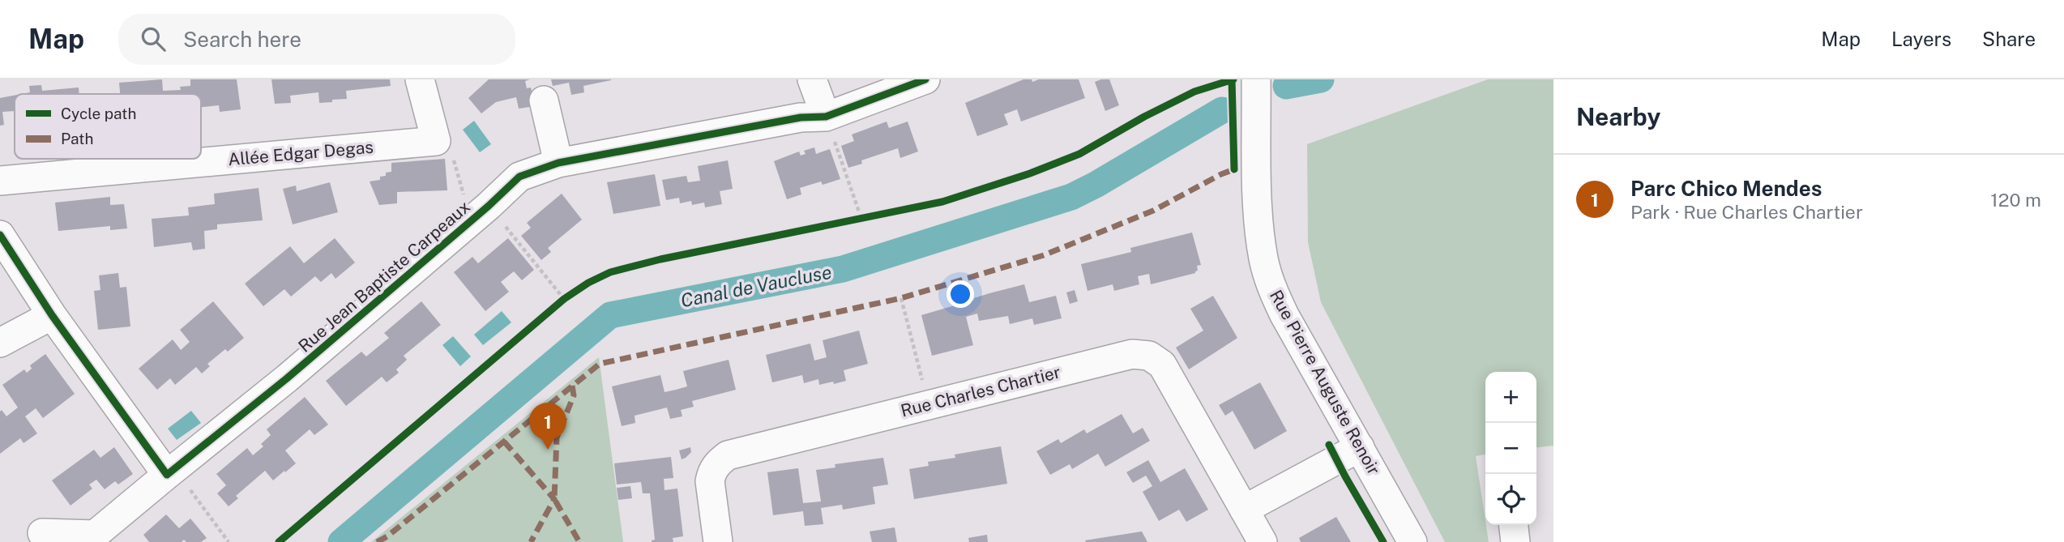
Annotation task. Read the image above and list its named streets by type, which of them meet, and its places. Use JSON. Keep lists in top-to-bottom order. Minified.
{"streets":{"street":["Allée Edgar Degas","Rue Jean Baptiste Carpeaux","Rue Pierre Auguste Renoir","Rue Charles Chartier"]},"water":["Canal de Vaucluse"],"legend":["Cycle path","Path"],"page":{"header":"Map","search":"Search here","nav":["Map","Layers","Share"],"heading":"Nearby","list":[{"mark":"1","name":"Parc Chico Mendes","note":"Park · Rue Charles Chartier","value":"120 m"}],"map_buttons":["+","−"],"pins":"1"}}
